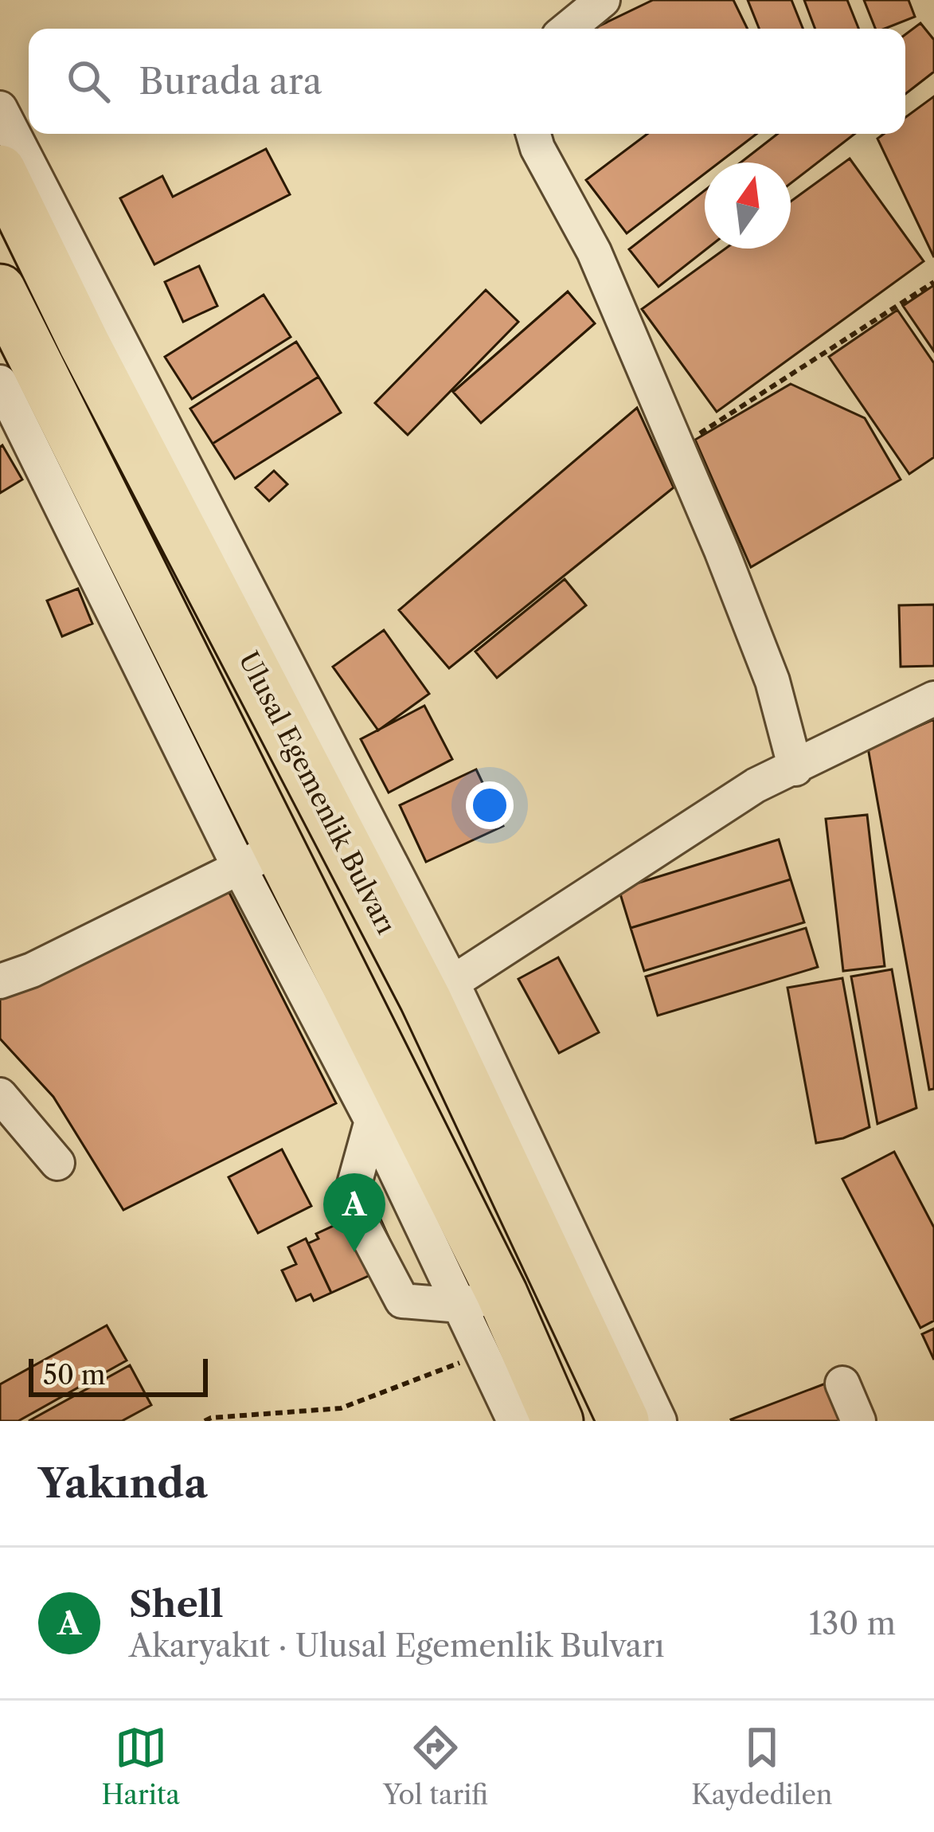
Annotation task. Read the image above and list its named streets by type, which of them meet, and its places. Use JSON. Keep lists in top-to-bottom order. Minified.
{"streets":{"highway":["Ulusal Egemenlik Bulvarı"]},"scale_bar":"50 m","north":"top","page":{"search":"Burada ara","pins":"A","scale":"50 m","heading":"Yakında","list":[{"mark":"A","name":"Shell","note":"Akaryakıt · Ulusal Egemenlik Bulvarı","value":"130 m"}],"nav":["Harita","Yol tarifi","Kaydedilen"]}}
